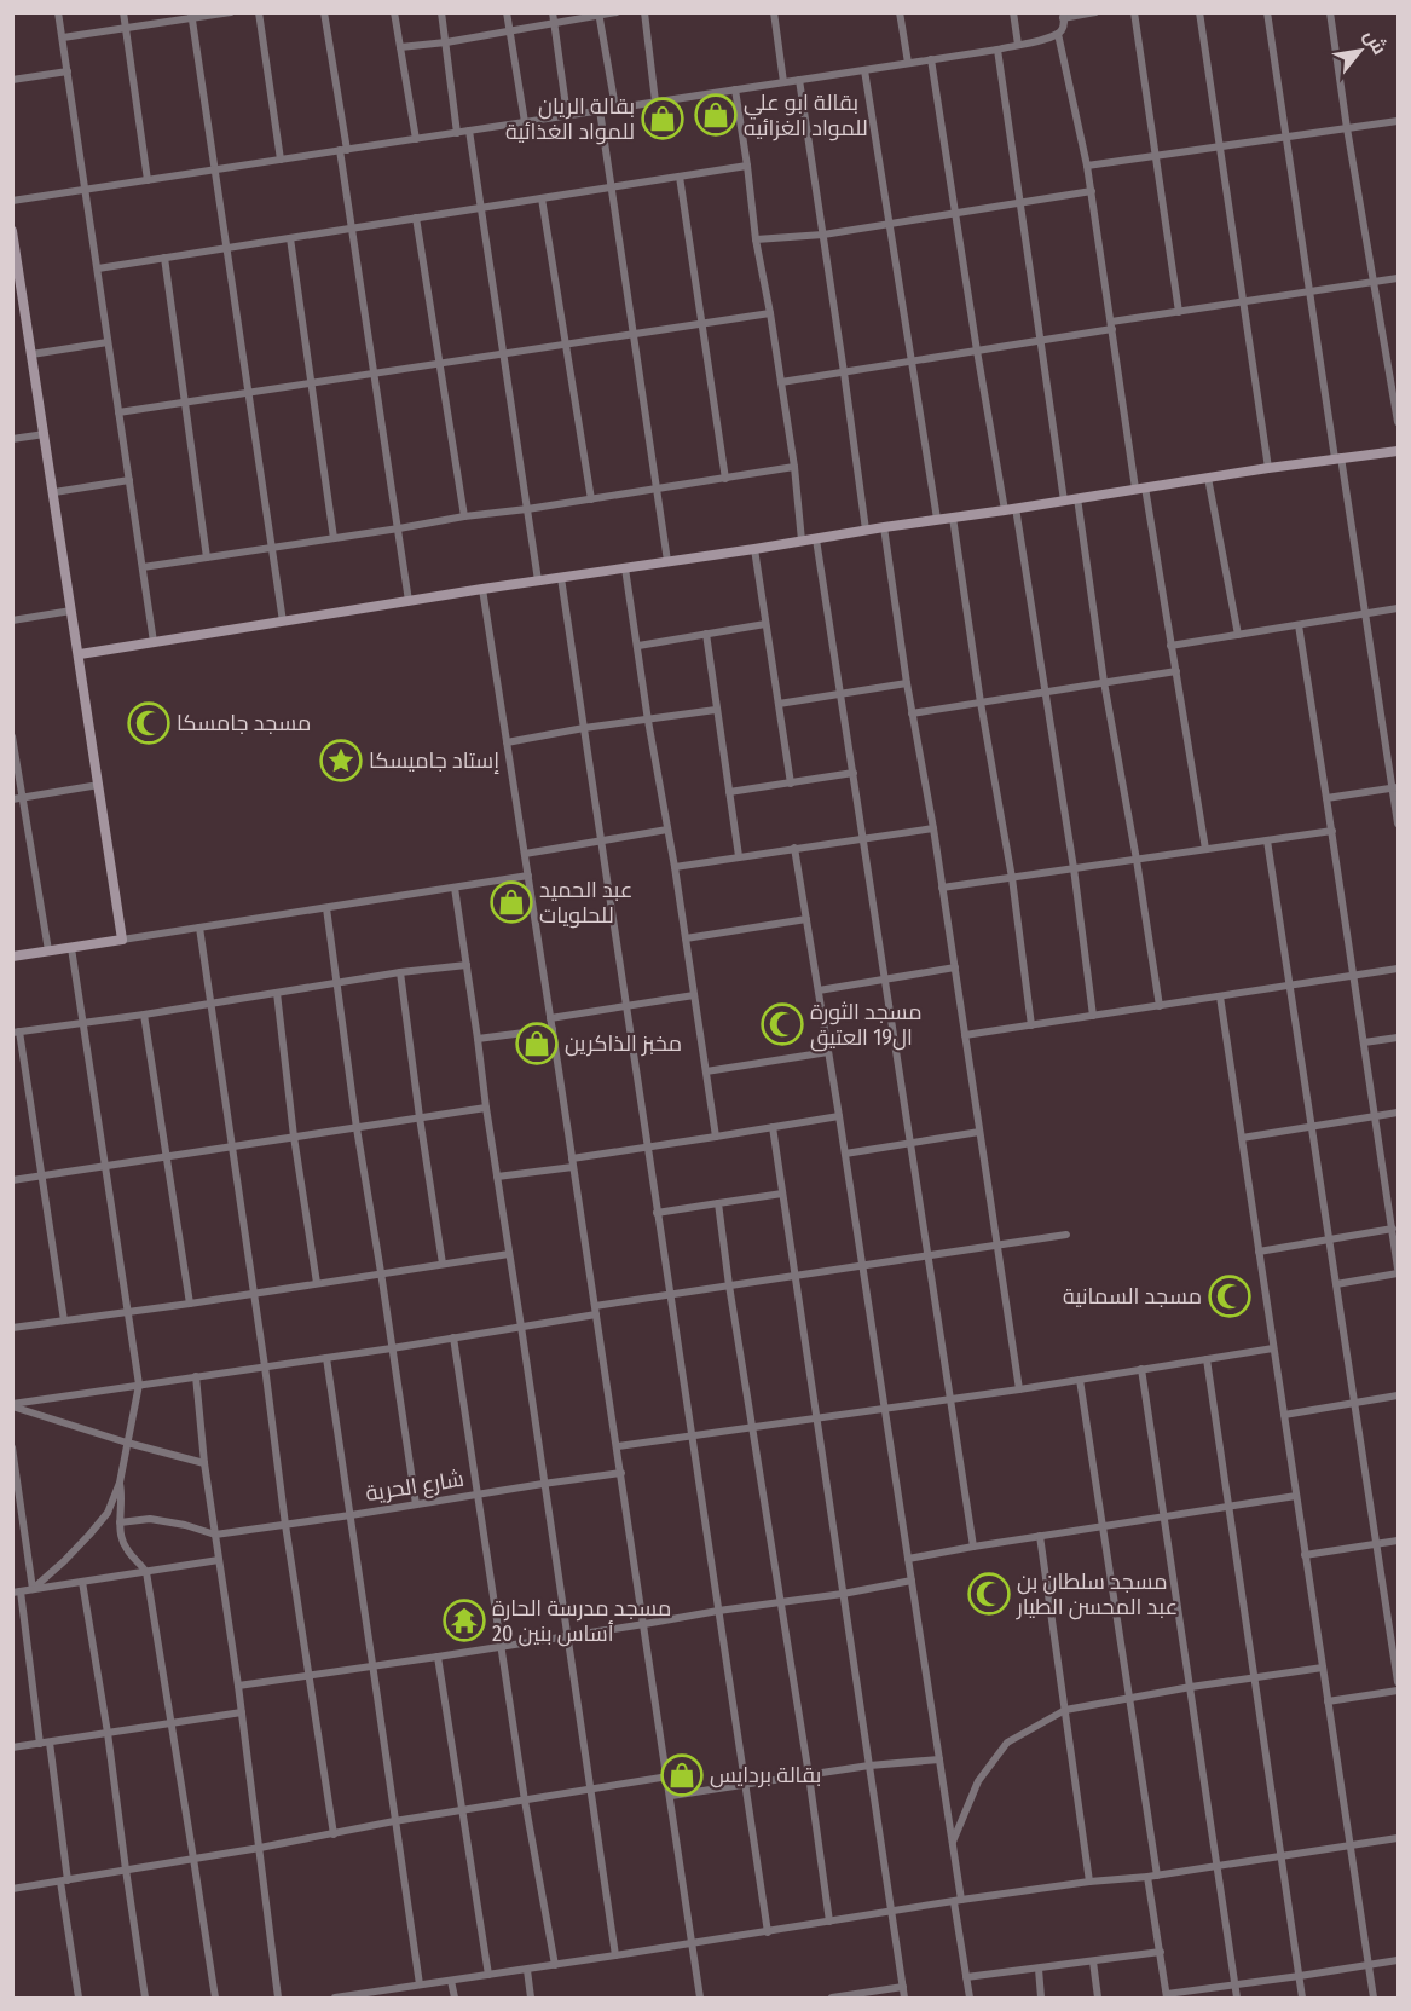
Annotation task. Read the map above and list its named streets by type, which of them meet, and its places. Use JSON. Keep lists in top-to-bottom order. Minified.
{"streets":{"street":["شارع الحرية"]},"places":{"shop":["بقالة ابو علي للمواد الغزائيه","بقالة الريان للمواد الغذائية","عبد الحميد للحلويات","مخبز الذاكرين","بقالة بردايس"],"mosque":["مسجد جامسكا","مسجد الثورة ال19 العتيق","مسجد السمانية","مسجد سلطان بن عبد المحسن الطيار"],"place":["إستاد جاميسكا"],"temple":["مسجد مدرسة الحارة 20 أساس بنين"]},"north":"top right"}
